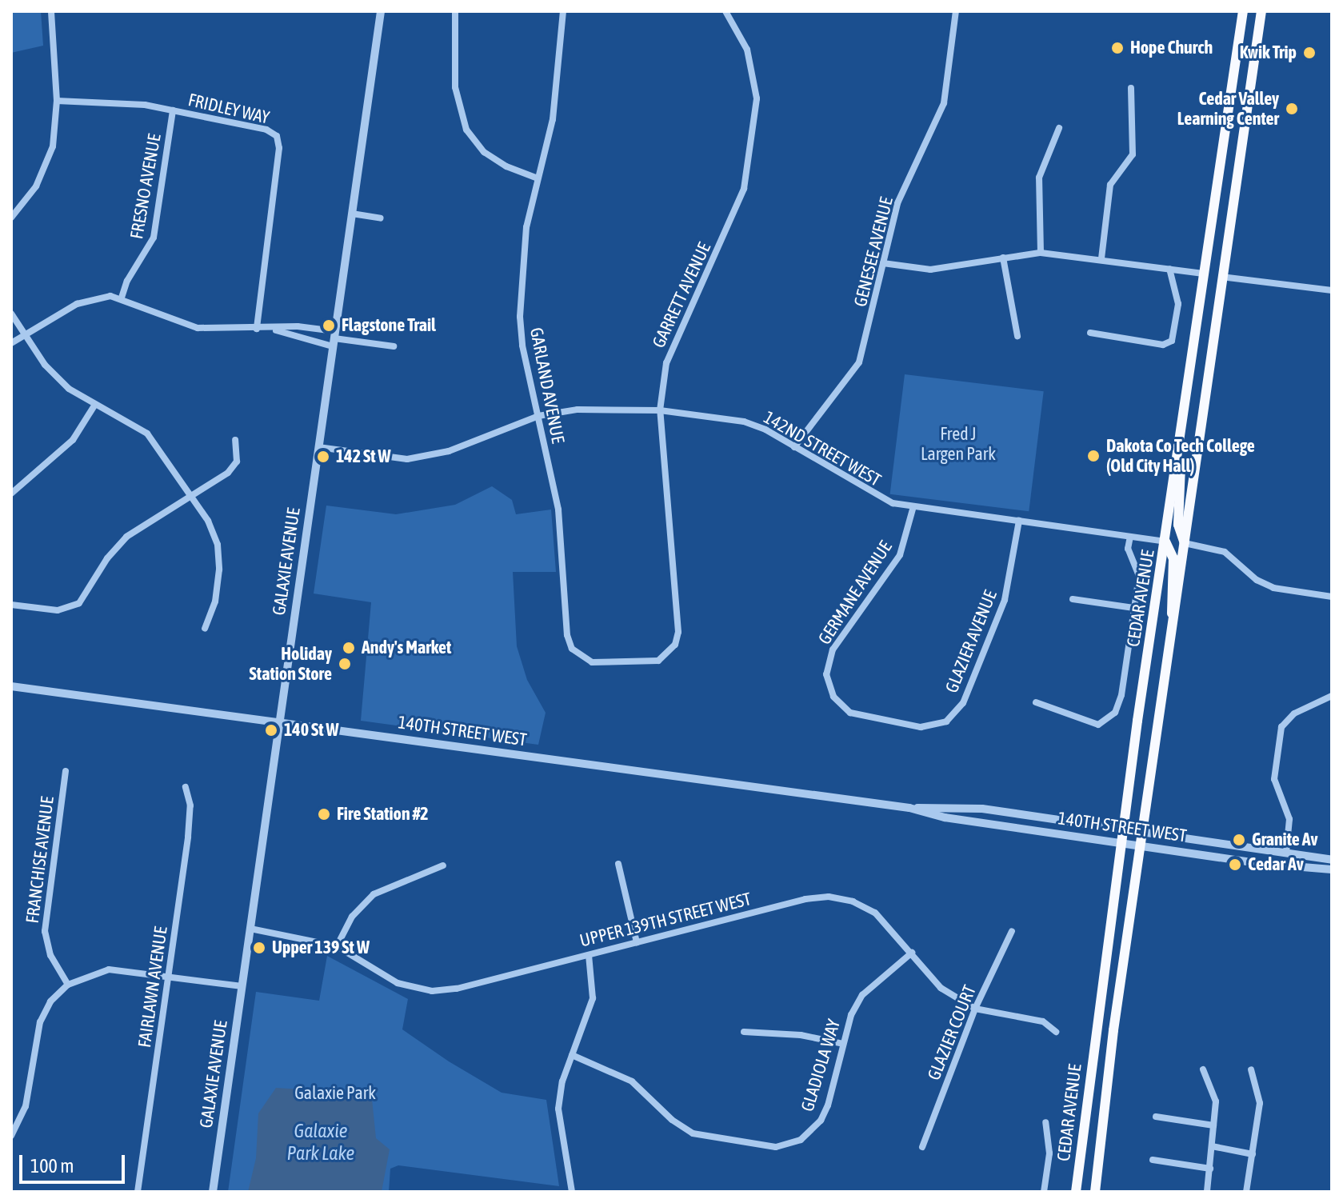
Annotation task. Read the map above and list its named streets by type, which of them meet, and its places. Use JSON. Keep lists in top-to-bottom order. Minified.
{"streets":{"highway":["CEDAR AVENUE"],"street":["FRIDLEY WAY","FRESNO AVENUE","GENESEE AVENUE","GARRETT AVENUE","GARLAND AVENUE","142ND STREET WEST","GALAXIE AVENUE","GERMANE AVENUE","GLAZIER AVENUE","140TH STREET WEST","FRANCHISE AVENUE","UPPER 139TH STREET WEST","FAIRLAWN AVENUE","GLAZIER COURT","GLADIOLA WAY"]},"crossings":[["FRIDLEY WAY","FRESNO AVENUE"],["GENESEE AVENUE","142ND STREET WEST"],["GARRETT AVENUE","GARLAND AVENUE"],["GARRETT AVENUE","142ND STREET WEST"],["GARLAND AVENUE","142ND STREET WEST"],["142ND STREET WEST","GALAXIE AVENUE"],["142ND STREET WEST","GERMANE AVENUE"],["142ND STREET WEST","CEDAR AVENUE"],["142ND STREET WEST","GLAZIER AVENUE"],["GALAXIE AVENUE","140TH STREET WEST"],["GALAXIE AVENUE","UPPER 139TH STREET WEST"],["GERMANE AVENUE","GLAZIER AVENUE"],["CEDAR AVENUE","140TH STREET WEST"],["UPPER 139TH STREET WEST","GLAZIER COURT"],["UPPER 139TH STREET WEST","GLADIOLA WAY"]],"water":["Galaxie Park Lake"],"parks":["Fred J Largen Park","Galaxie Park"],"places":["Hope Church","Kwik Trip","Cedar Valley Learning Center","Flagstone Trail","Dakota Co Tech College (Old City Hall)","142 St W","Andy's Market","Holiday Station Store","140 St W","Fire Station #2","Granite Av","Cedar Av","Upper 139 St W"],"scale_bar":"100 m"}
